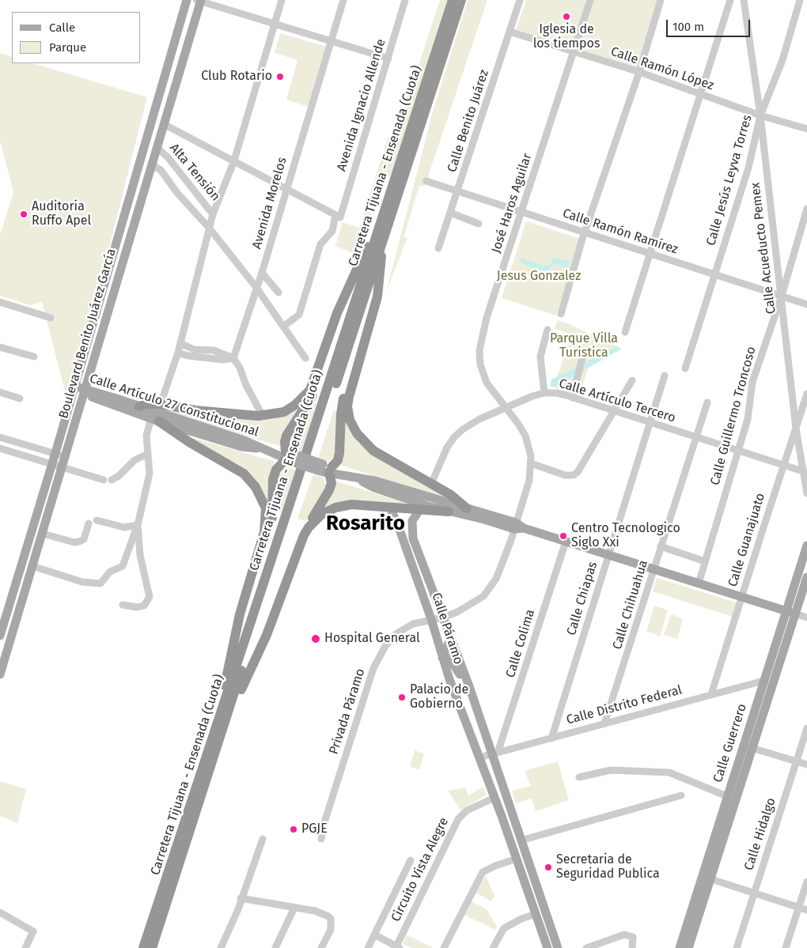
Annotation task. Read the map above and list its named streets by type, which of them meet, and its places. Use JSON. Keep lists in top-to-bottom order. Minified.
{"streets":{"highway":["Carretera Tijuana - Ensenada (Cuota)"],"main road":["Boulevard Benito Juárez García","Calle Artículo 27 Constitucional","Calle Páramo","Calle Guerrero"],"street":["Calle Ramón López","Avenida Ignacio Allende","Calle Benito Juárez","Alta Tensión","Calle Jesús Leyva Torres","Avenida Morelos","José Haros Aguilar","Calle Ramón Ramírez","Calle Acueducto Pemex","Calle Artículo Tercero","Calle Guillermo Troncoso","Calle Guanajuato","Calle Chiapas","Calle Chihuahua","Calle Colima","Calle Distrito Federal","Privada Páramo","Calle Hidalgo","Circuito Vista Alegre"]},"crossings":[["Calle Ramón López","Calle Benito Juárez"],["Calle Ramón López","Calle Jesús Leyva Torres"],["Calle Ramón López","José Haros Aguilar"],["Calle Ramón López","Calle Acueducto Pemex"],["Calle Benito Juárez","Calle Ramón Ramírez"],["Alta Tensión","Boulevard Benito Juárez García"],["Calle Jesús Leyva Torres","Calle Ramón Ramírez"],["Calle Jesús Leyva Torres","Calle Acueducto Pemex"],["José Haros Aguilar","Calle Ramón Ramírez"],["José Haros Aguilar","Calle Artículo Tercero"],["José Haros Aguilar","Calle Artículo 27 Constitucional"],["José Haros Aguilar","Calle Páramo"],["José Haros Aguilar","Privada Páramo"],["Calle Ramón Ramírez","Calle Acueducto Pemex"],["Calle Ramón Ramírez","Calle Guillermo Troncoso"],["Calle Acueducto Pemex","Calle Artículo Tercero"],["Calle Acueducto Pemex","Calle Guillermo Troncoso"],["Calle Acueducto Pemex","Calle Guanajuato"],["Boulevard Benito Juárez García","Calle Artículo 27 Constitucional"],["Calle Artículo Tercero","Calle Guillermo Troncoso"],["Calle Artículo Tercero","Calle Guanajuato"],["Calle Artículo Tercero","Calle Chiapas"],["Calle Artículo Tercero","Calle Chihuahua"],["Calle Artículo 27 Constitucional","Calle Guillermo Troncoso"],["Calle Artículo 27 Constitucional","Calle Guanajuato"],["Calle Artículo 27 Constitucional","Calle Chiapas"],["Calle Artículo 27 Constitucional","Calle Chihuahua"],["Calle Artículo 27 Constitucional","Calle Colima"],["Calle Artículo 27 Constitucional","Calle Guerrero"],["Calle Guanajuato","Calle Distrito Federal"],["Calle Chiapas","Calle Distrito Federal"],["Calle Chihuahua","Calle Distrito Federal"],["Calle Páramo","Calle Colima"],["Calle Páramo","Calle Distrito Federal"],["Calle Páramo","Privada Páramo"],["Calle Colima","Calle Distrito Federal"],["Calle Distrito Federal","Calle Guerrero"]],"districts":["Rosarito"],"parks":["Jesus Gonzalez","Parque Villa Turistica"],"places":["Iglesia de los tiempos","Club Rotario","Auditoria Ruffo Apel","Centro Tecnologico Siglo Xxi","Hospital General","Palacio de Gobierno","PGJE","Secretaria de Seguridad Publica"],"legend":["Calle","Parque"],"scale_bar":"100 m"}
